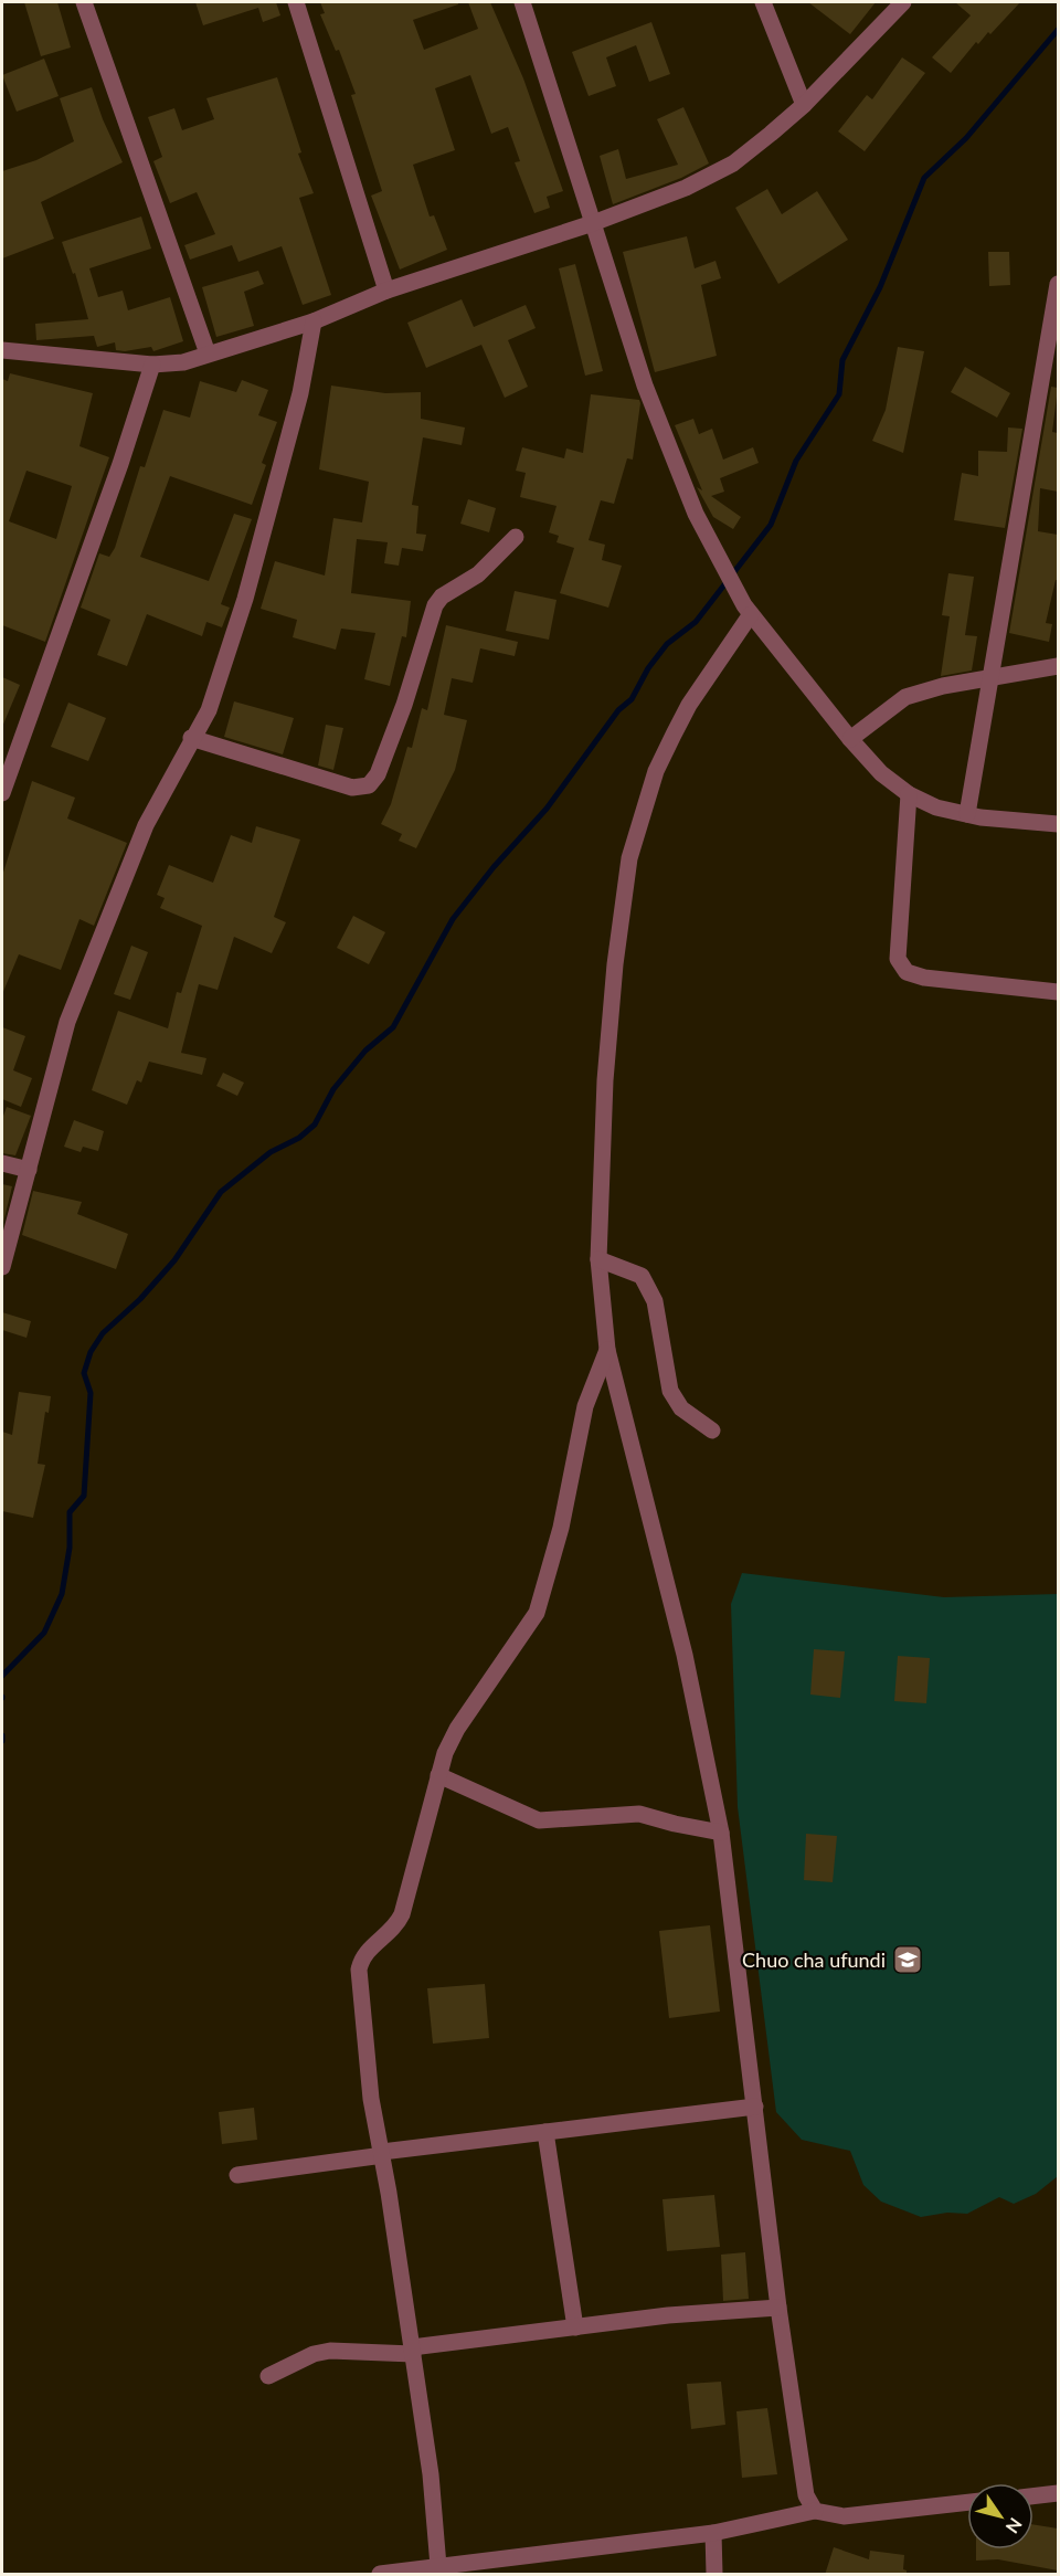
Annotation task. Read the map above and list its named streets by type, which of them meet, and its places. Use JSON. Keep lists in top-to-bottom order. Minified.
{"places":{"school or university":["Chuo cha ufundi"]},"north":"bottom right"}
